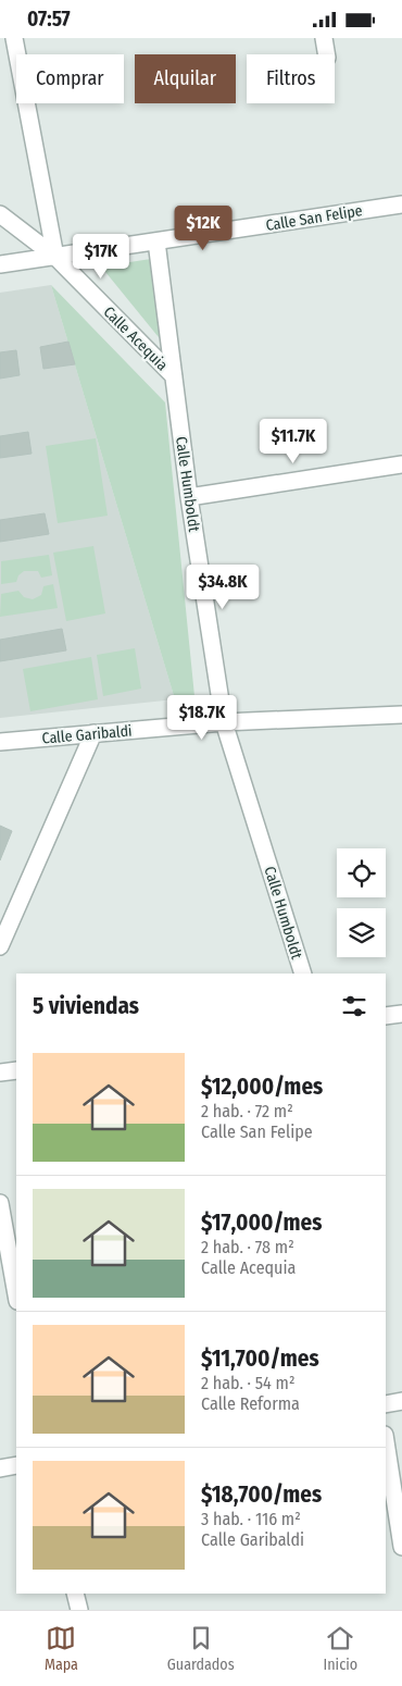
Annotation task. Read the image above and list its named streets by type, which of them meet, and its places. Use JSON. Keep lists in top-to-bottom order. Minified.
{"streets":{"street":["Calle San Felipe","Calle Acequia","Calle Humboldt","Calle Garibaldi"]},"crossings":[["Calle San Felipe","Calle Acequia"],["Calle San Felipe","Calle Humboldt"],["Calle Acequia","Calle Humboldt"],["Calle Humboldt","Calle Garibaldi"]],"page":{"status":"07:57","chip":["Comprar","Alquilar","Filtros"],"price":["$12K","$17K","$11.7K","$34.8K","$18.7K"],"heading":"5 viviendas","list":[{"name":"$12,000/mes","note":"2 hab. · 72 m² · Calle San Felipe"},{"name":"$17,000/mes","note":"2 hab. · 78 m² · Calle Acequia"},{"name":"$11,700/mes","note":"2 hab. · 54 m² · Calle Reforma"},{"name":"$18,700/mes","note":"3 hab. · 116 m² · Calle Garibaldi"}],"tabs":["Mapa","Guardados","Inicio"]}}
